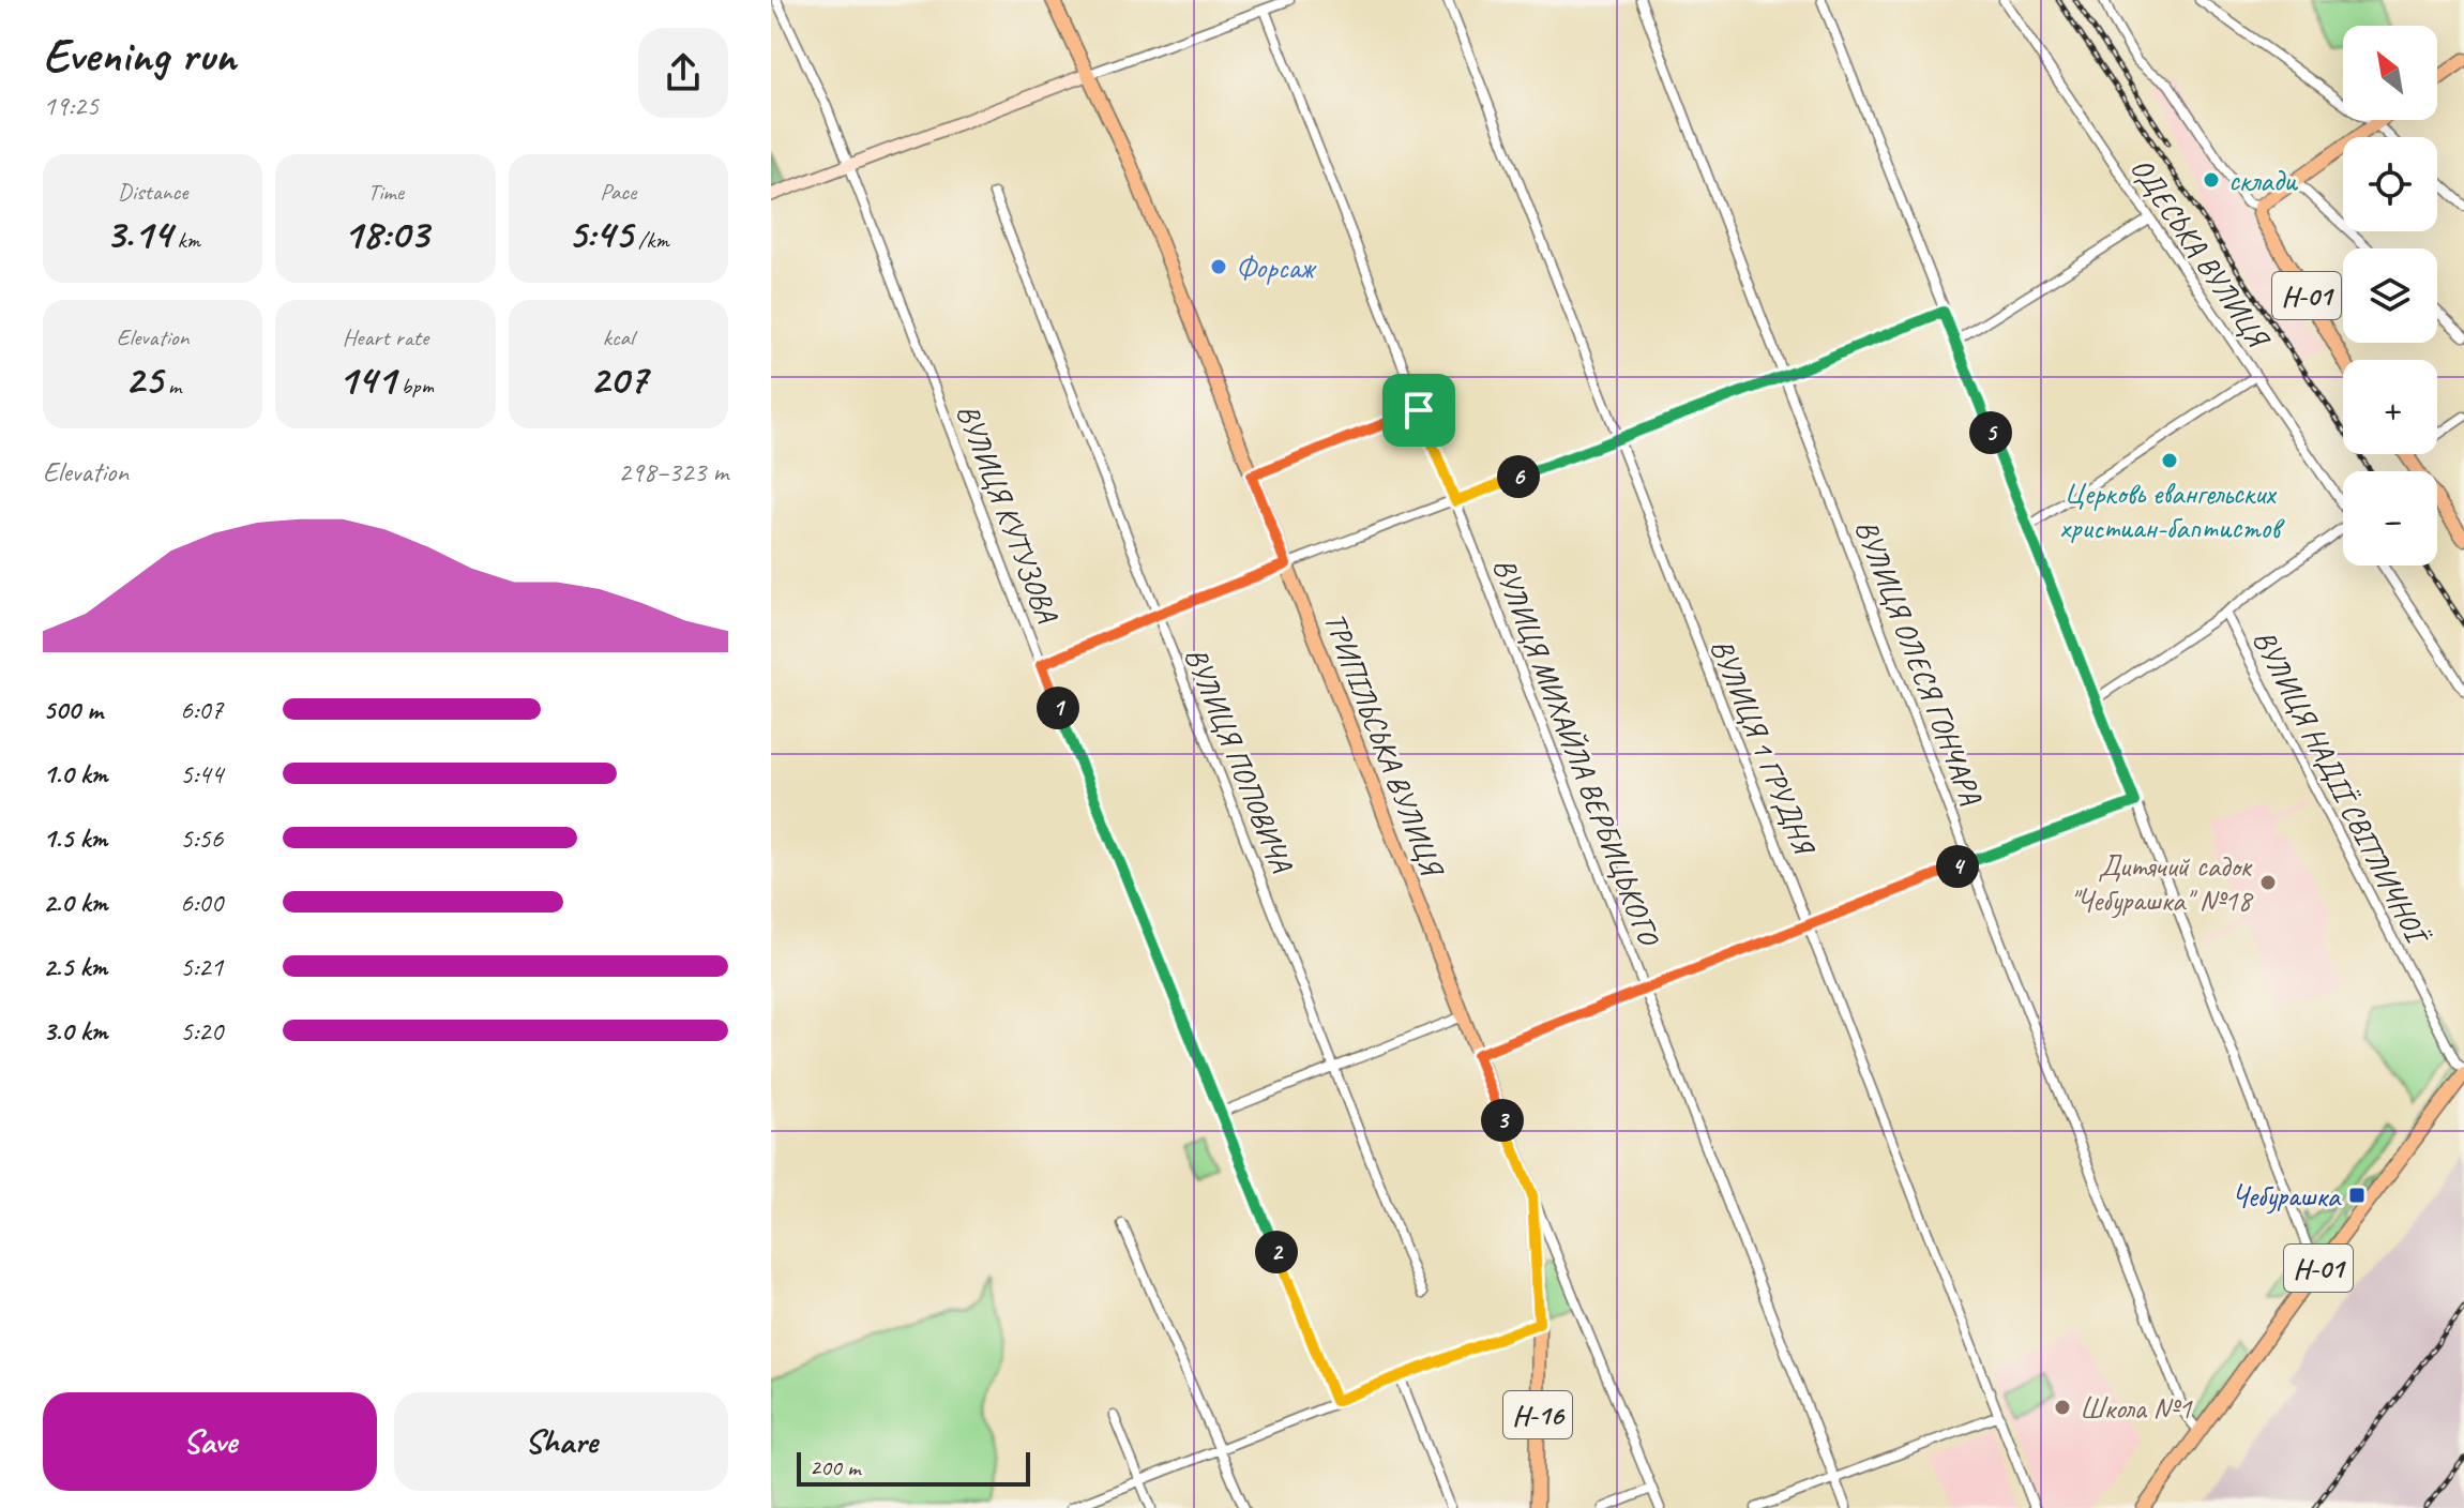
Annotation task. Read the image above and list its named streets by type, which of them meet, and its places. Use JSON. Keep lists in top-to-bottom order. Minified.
{"streets":{"main road":["Н-01","ТРИПІЛЬСЬКА ВУЛИЦЯ","Н-16"],"street":["ОДЕСЬКА ВУЛИЦЯ","ВУЛИЦЯ КУТУЗОВА","ВУЛИЦЯ ОЛЕСЯ ГОНЧАРА","ВУЛИЦЯ 1 ГРУДНЯ","ВУЛИЦЯ МИХАЙЛА ВЕРБИЦЬКОГО","ВУЛИЦЯ ПОПОВИЧА","ВУЛИЦЯ НАДІЇ СВІТЛИЧНОЇ"]},"crossings":[["Н-01","ВУЛИЦЯ ОЛЕСЯ ГОНЧАРА"],["Н-01","ВУЛИЦЯ НАДІЇ СВІТЛИЧНОЇ"]],"places":{"other":["склади","Форсаж","Церковь евангельских христиан-баптистов","Дитячий садок \"Чебурашка\" №18","Школа №1"],"transit":["Чебурашка"]},"scale_bar":"200 m","north":"top left","page":{"heading":["Evening run","19:25"],"map_buttons":["+","−"],"stats":[["Distance","3.14 km"],["Time","18:03"],["Pace","5:45 /km"],["Elevation","25 m"],["Heart rate","141 bpm"],["kcal","207"]],"pins":["5","6","1","4","3","2"],"chart":["Elevation","298–323 m"],"list":[{"name":"500 m","note":"6:07"},{"name":"1.0 km","note":"5:44"},{"name":"1.5 km","note":"5:56"},{"name":"2.0 km","note":"6:00"},{"name":"2.5 km","note":"5:21"},{"name":"3.0 km","note":"5:20"}],"buttons":["Save","Share"],"scale":"200 m"}}
